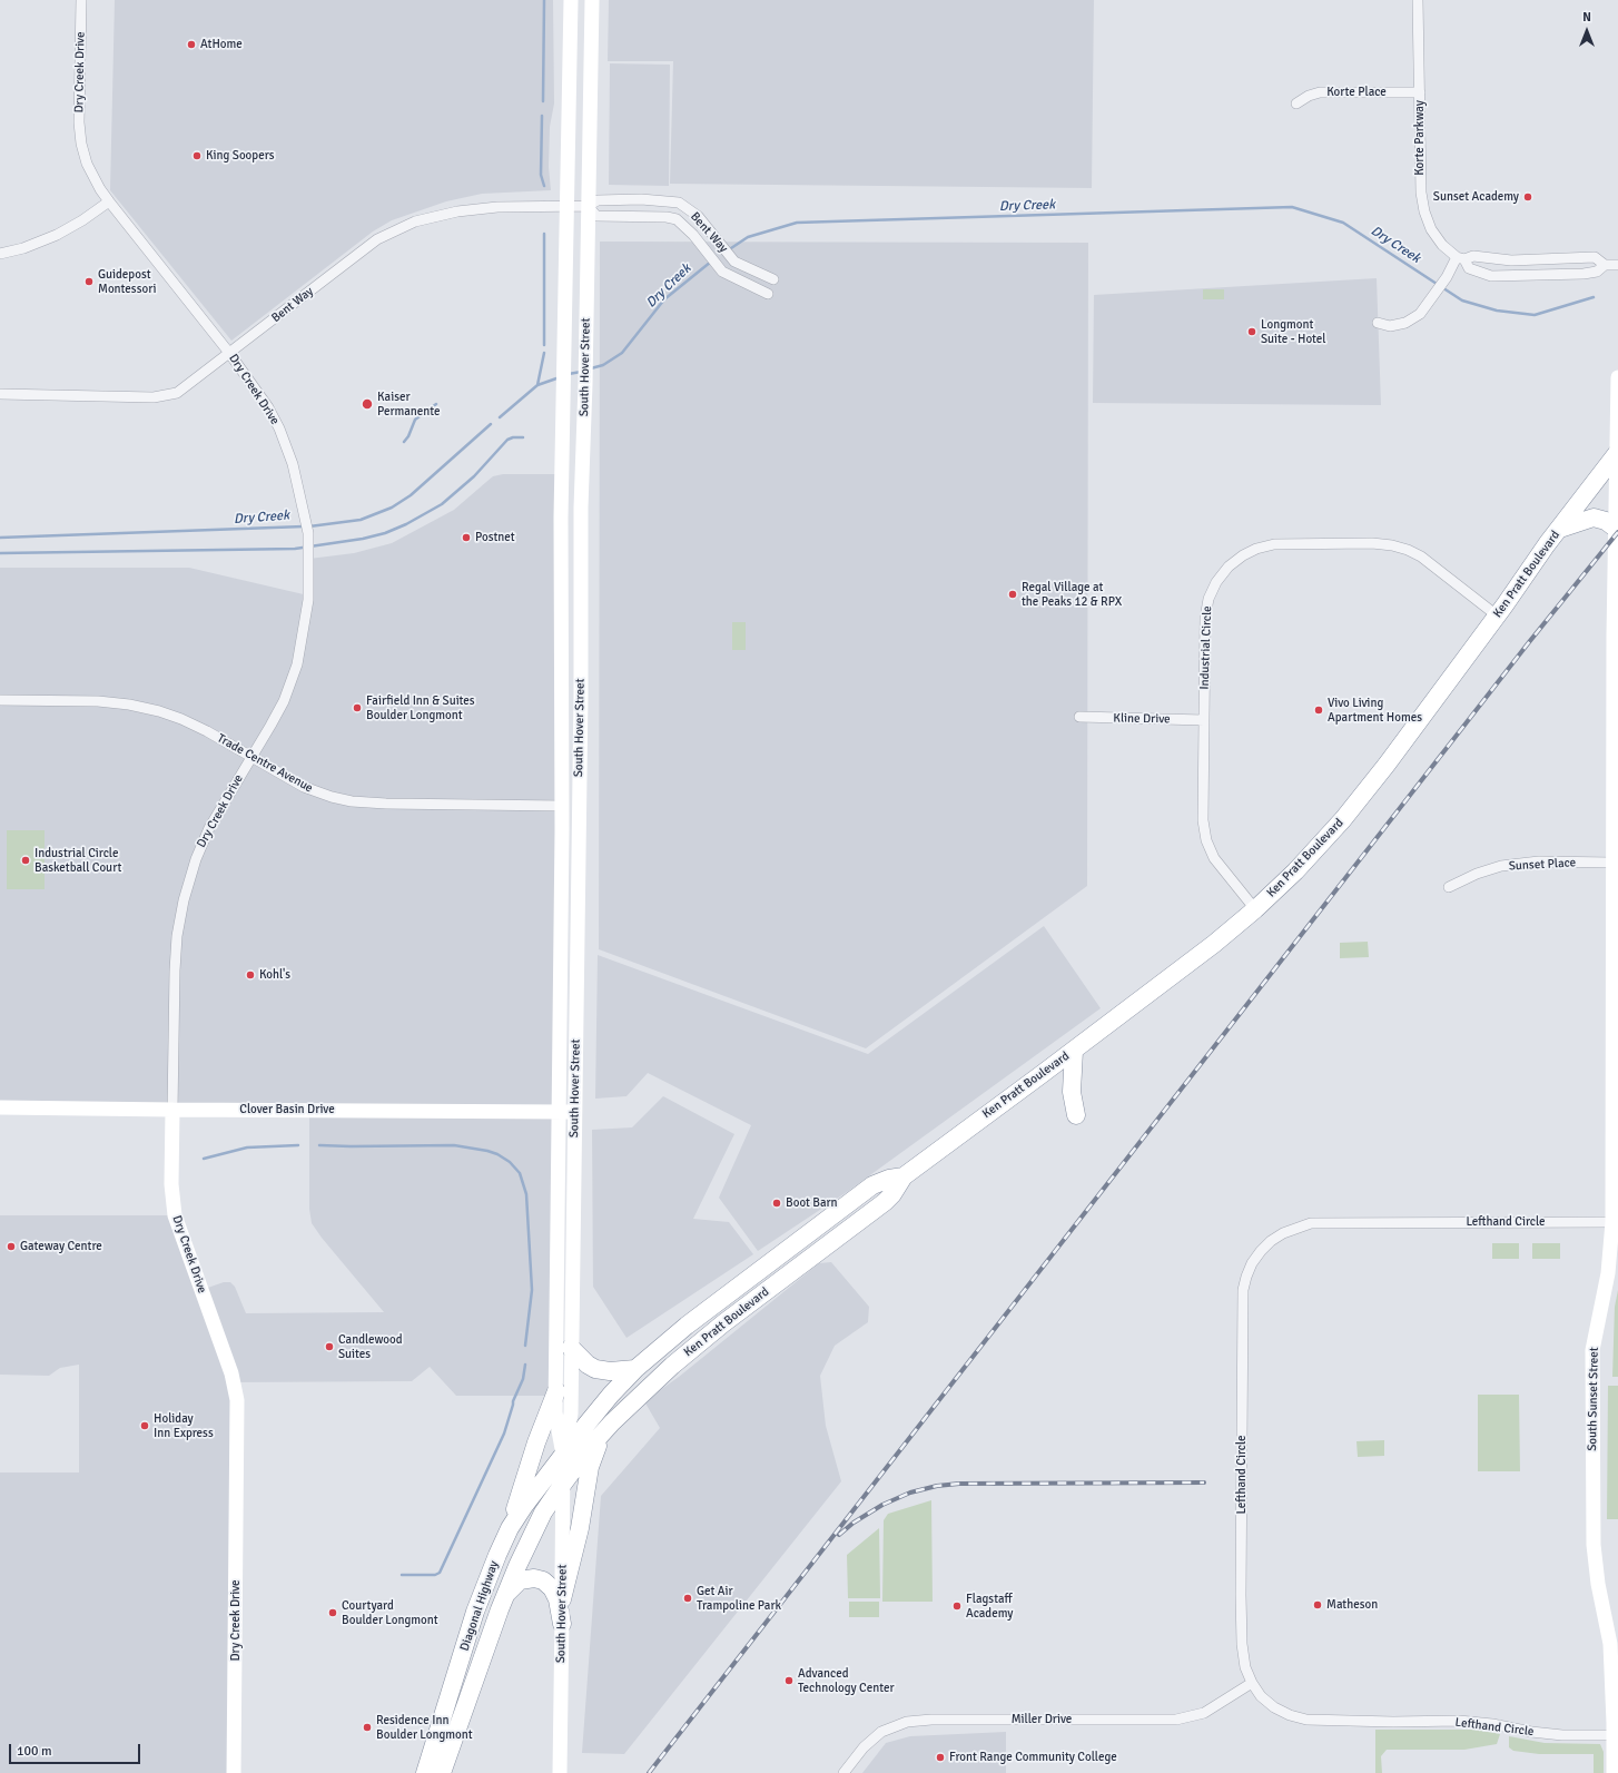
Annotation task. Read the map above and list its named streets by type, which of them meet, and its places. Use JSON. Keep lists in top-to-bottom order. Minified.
{"streets":{"highway":["Ken Pratt Boulevard","Diagonal Highway"],"main road":["Dry Creek Drive","South Hover Street","Clover Basin Drive","South Sunset Street"],"street":["Korte Place","Korte Parkway","Bent Way","Industrial Circle","Kline Drive","Trade Centre Avenue","Sunset Place","Lefthand Circle","Miller Drive"]},"crossings":[["Dry Creek Drive","Bent Way"],["Dry Creek Drive","Trade Centre Avenue"],["Dry Creek Drive","Clover Basin Drive"],["Korte Place","Korte Parkway"],["Bent Way","South Hover Street"],["South Hover Street","Ken Pratt Boulevard"],["South Hover Street","Trade Centre Avenue"],["South Hover Street","Clover Basin Drive"],["South Hover Street","Diagonal Highway"],["Ken Pratt Boulevard","Industrial Circle"],["Ken Pratt Boulevard","South Sunset Street"],["Ken Pratt Boulevard","Diagonal Highway"],["Industrial Circle","Kline Drive"],["Sunset Place","South Sunset Street"],["Lefthand Circle","South Sunset Street"],["Lefthand Circle","Miller Drive"]],"water":["Dry Creek"],"places":["AtHome","King Soopers","Sunset Academy","Guidepost Montessori","Longmont Suite - Hotel","Kaiser Permanente","Postnet","Regal Village at the Peaks 12 & RPX","Fairfield Inn & Suites Boulder Longmont","Vivo Living Apartment Homes","Industrial Circle Basketball Court","Kohl's","Boot Barn","Gateway Centre","Candlewood Suites","Holiday Inn Express","Get Air Trampoline Park","Matheson","Flagstaff Academy","Courtyard Boulder Longmont","Advanced Technology Center","Residence Inn Boulder Longmont","Front Range Community College"],"scale_bar":"100 m","north":"top"}
